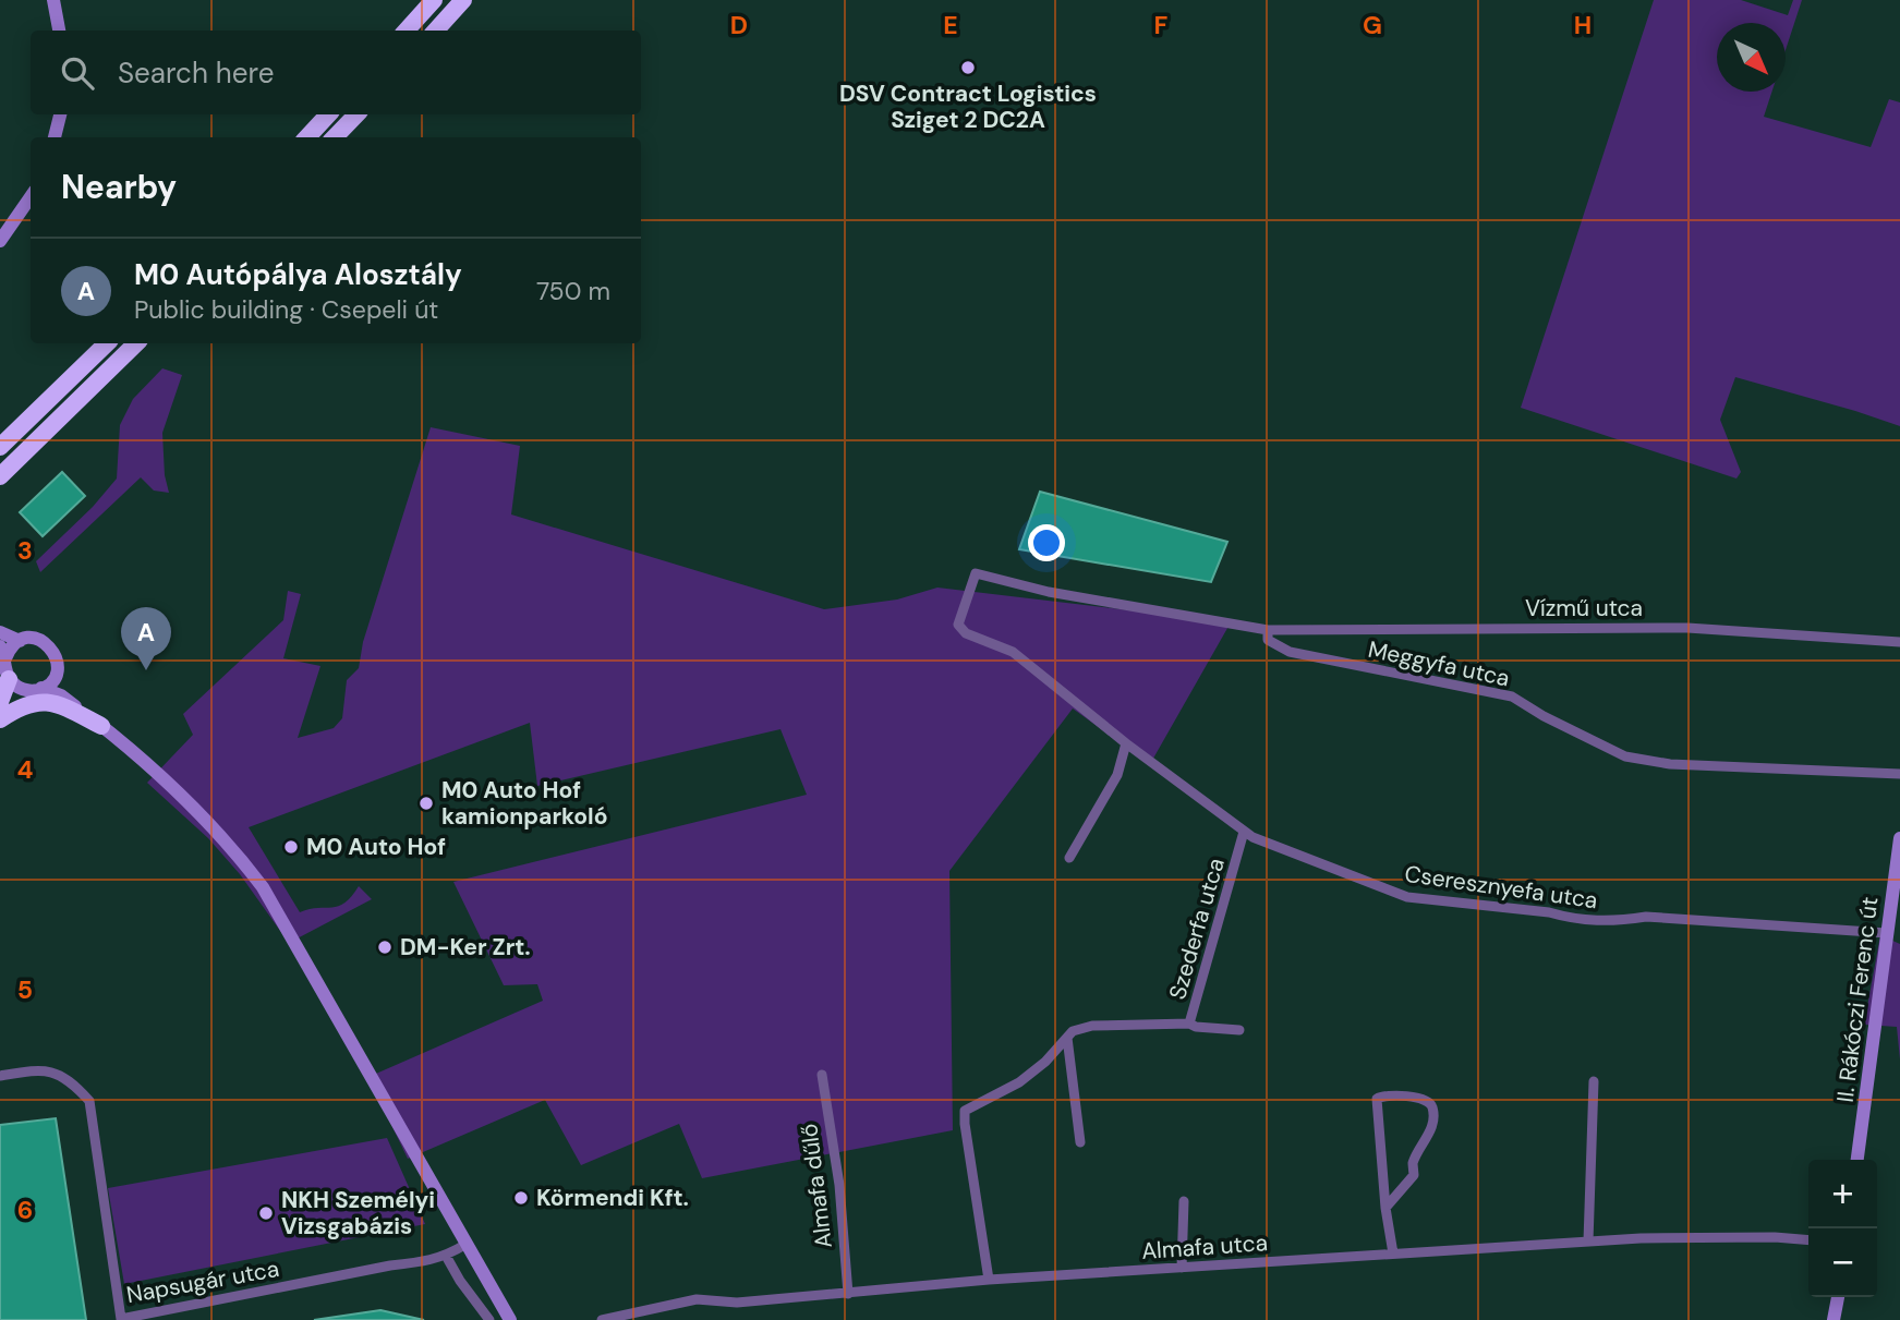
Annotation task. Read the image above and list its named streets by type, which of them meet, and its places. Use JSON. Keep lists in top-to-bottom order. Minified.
{"streets":{"street":["Vízmű utca","Meggyfa utca","Cseresznyefa utca","Szederfa utca","II. Rákóczi Ferenc út","Almafa dűlő","Almafa utca","Napsugár utca"]},"crossings":[["Vízmű utca","Meggyfa utca"],["Vízmű utca","Cseresznyefa utca"],["Meggyfa utca","Cseresznyefa utca"],["Cseresznyefa utca","Szederfa utca"],["Cseresznyefa utca","II. Rákóczi Ferenc út"],["Szederfa utca","Almafa utca"],["Almafa dűlő","Almafa utca"]],"places":["DSV Contract Logistics Sziget 2 DC2A","M0 Auto Hof kamionparkoló","M0 Auto Hof","DM-Ker Zrt.","Körmendi Kft.","NKH Személyi Vizsgabázis"],"north":"bottom right","page":{"search":"Search here","heading":"Nearby","list":[{"mark":"A","name":"M0 Autópálya Alosztály","note":"Public building · Csepeli út","value":"750 m"}],"pins":"A","map_buttons":["+","−"]},"grid":{"columns":["D","E","F","G","H"],"rows":["3","4","5","6"]}}
